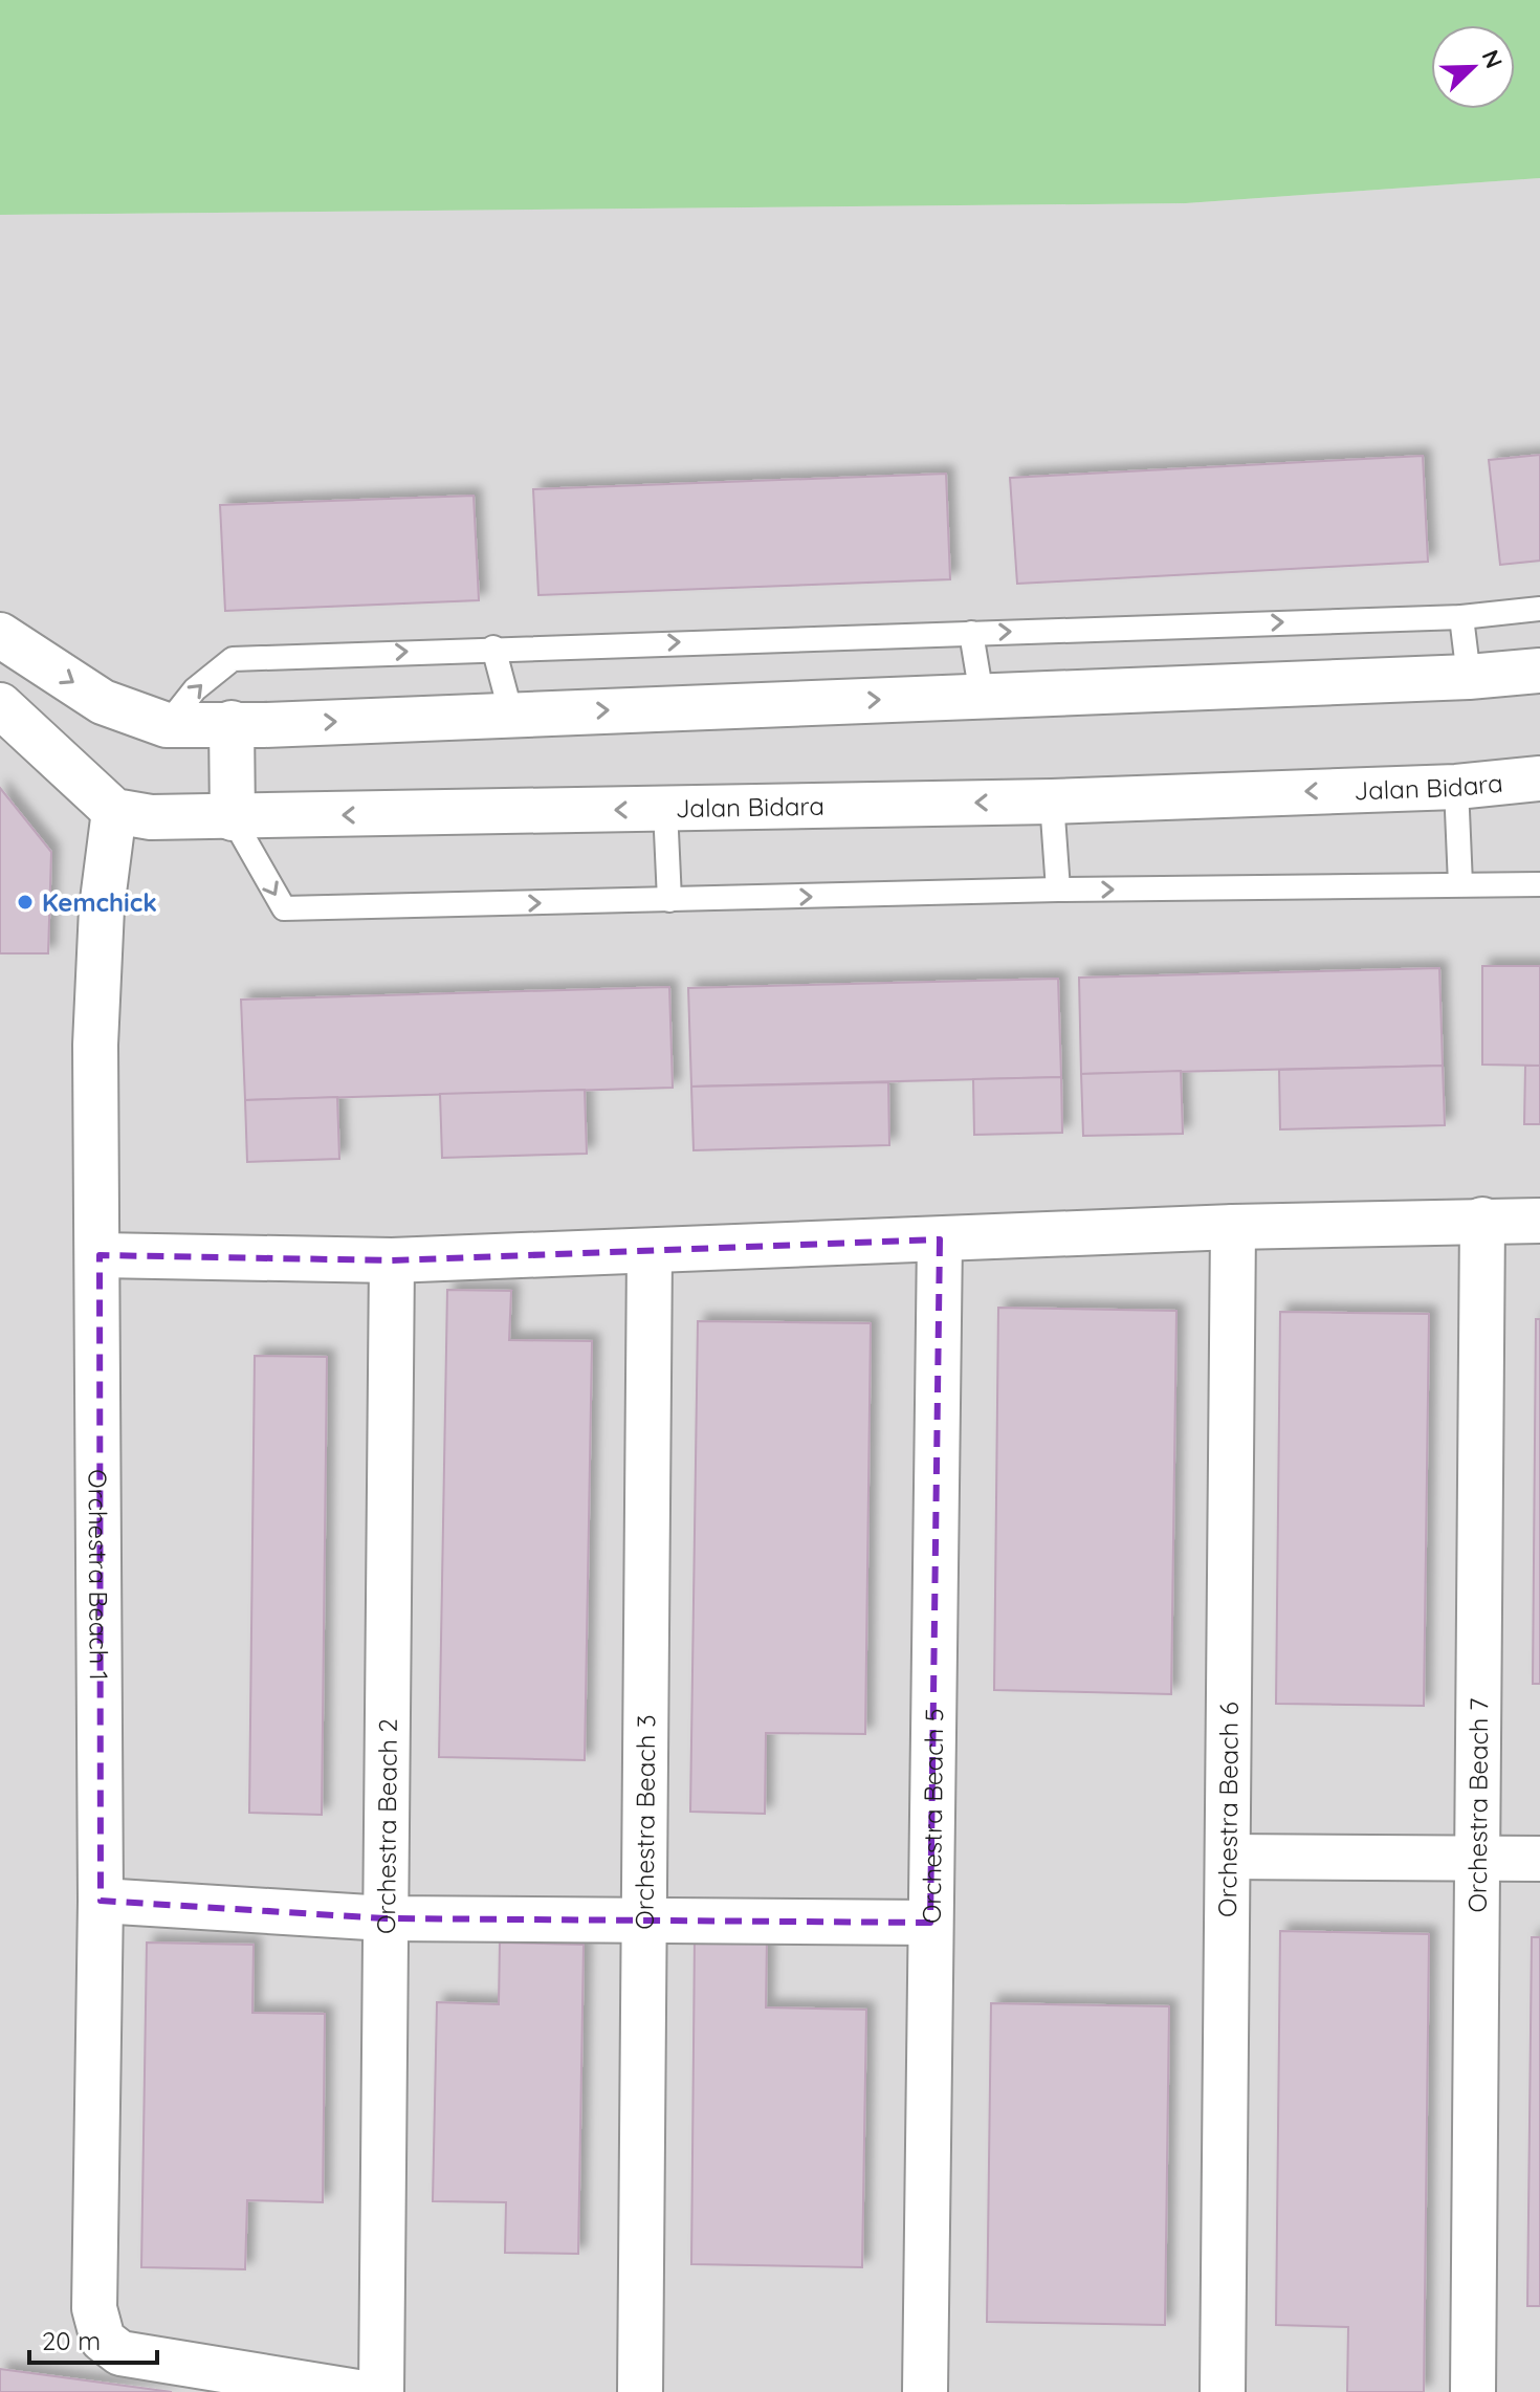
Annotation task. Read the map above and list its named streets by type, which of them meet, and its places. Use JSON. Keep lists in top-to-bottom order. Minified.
{"streets":{"street":["Jalan Bidara","Orchestra Beach 1","Orchestra Beach 7","Orchestra Beach 6","Orchestra Beach 5","Orchestra Beach 3","Orchestra Beach 2"]},"crossings":[["Jalan Bidara","Orchestra Beach 1"]],"places":["Kemchick"],"scale_bar":"20 m","north":"top right"}
